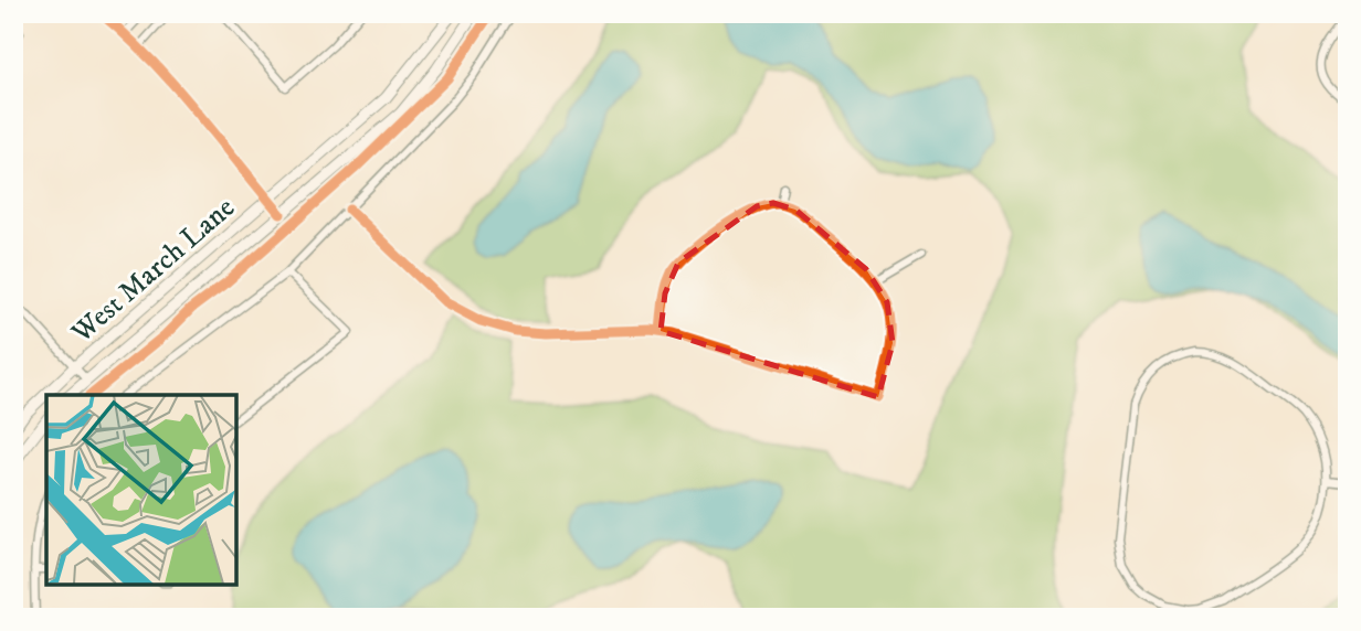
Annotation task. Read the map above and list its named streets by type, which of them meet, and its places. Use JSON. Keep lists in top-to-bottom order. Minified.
{"streets":{"street":["West March Lane"]}}
